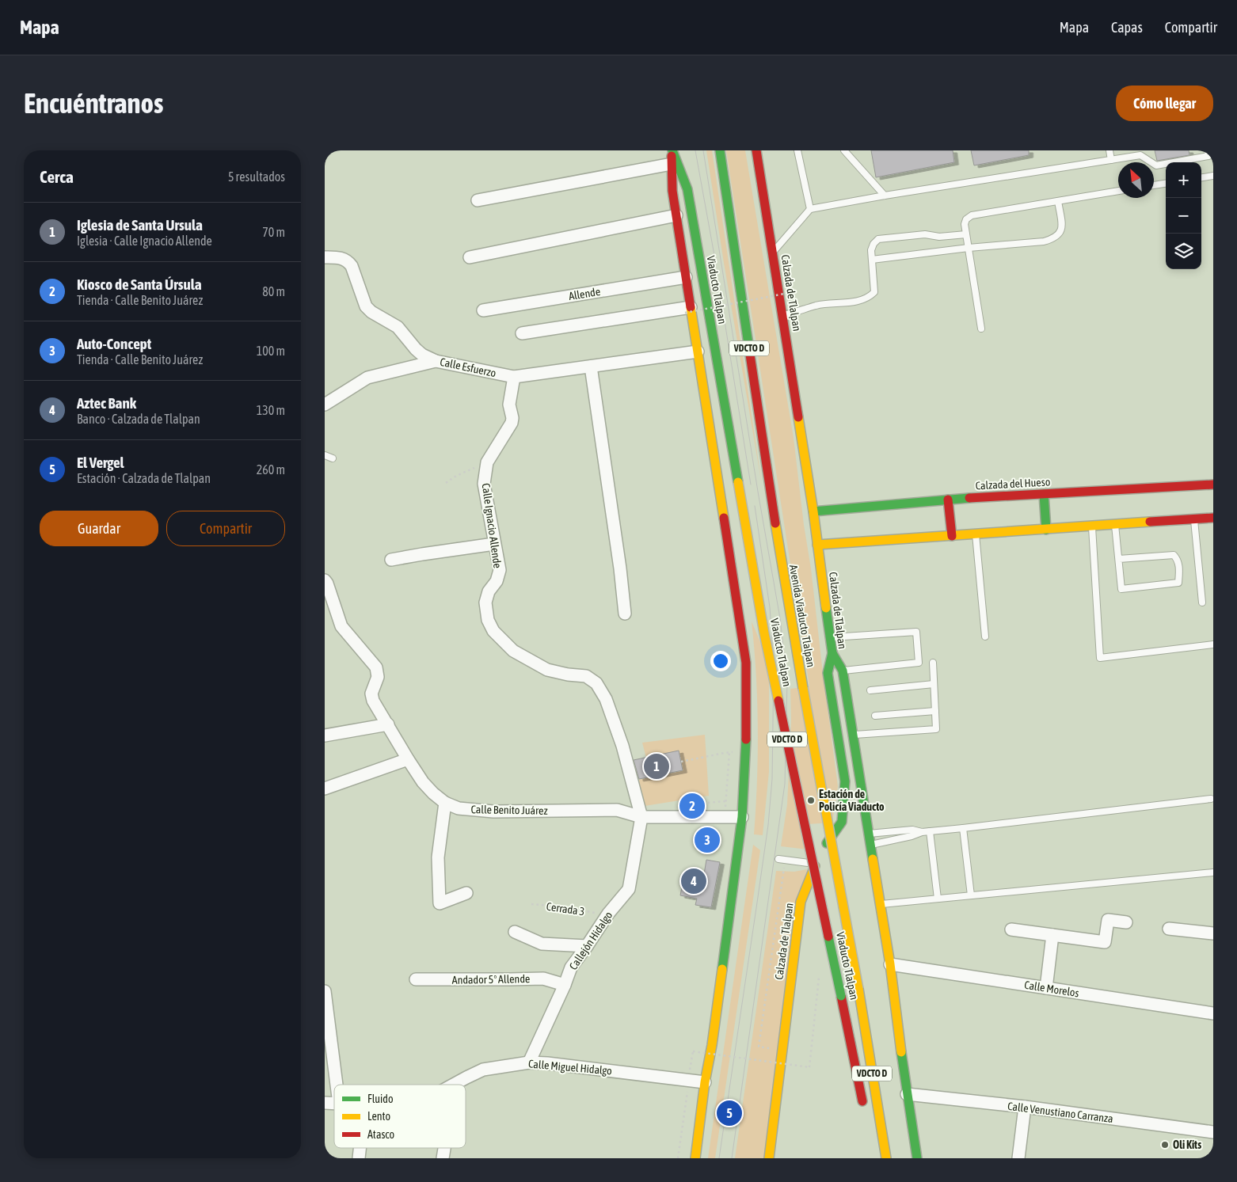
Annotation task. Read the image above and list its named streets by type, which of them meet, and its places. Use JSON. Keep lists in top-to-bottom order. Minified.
{"streets":{"main road":["Viaducto Tlalpan","Calzada de Tlalpan","VDCTO D","Calzada del Hueso","Avenida Viaducto Tlalpan"],"street":["Allende","Calle Esfuerzo","Calle Ignacio Allende","Calle Benito Juárez","Callejón Hidalgo","Andador 5º Allende","Calle Morelos","Calle Miguel Hidalgo","Calle Venustiano Carranza"],"path":["Cerrada 3"]},"crossings":[["Viaducto Tlalpan","Avenida Viaducto Tlalpan"],["Calzada de Tlalpan","Calzada del Hueso"],["Calle Esfuerzo","Calle Ignacio Allende"],["Calle Ignacio Allende","Calle Benito Juárez"],["Calle Ignacio Allende","Callejón Hidalgo"],["Calle Benito Juárez","Callejón Hidalgo"],["Callejón Hidalgo","Andador 5º Allende"],["Callejón Hidalgo","Calle Miguel Hidalgo"]],"places":["Estación de Policía Viaducto","Oli Kits"],"legend":["Fluido","Lento","Atasco"],"north":"top left","page":{"header":"Mapa","nav":["Mapa","Capas","Compartir"],"buttons":["Cómo llegar",["Guardar","Compartir"]],"title":"Encuéntranos","heading":["Cerca","5 resultados"],"map_buttons":["+","−"],"list":[{"mark":"1","name":"Iglesia de Santa Ursula","note":"Iglesia · Calle Ignacio Allende","value":"70 m"},{"mark":"2","name":"Kiosco de Santa Úrsula","note":"Tienda · Calle Benito Juárez","value":"80 m"},{"mark":"3","name":"Auto-Concept","note":"Tienda · Calle Benito Juárez","value":"100 m"},{"mark":"4","name":"Aztec Bank","note":"Banco · Calzada de Tlalpan","value":"130 m"},{"mark":"5","name":"El Vergel","note":"Estación · Calzada de Tlalpan","value":"260 m"}],"pins":["1","2","3","4","5"]}}
